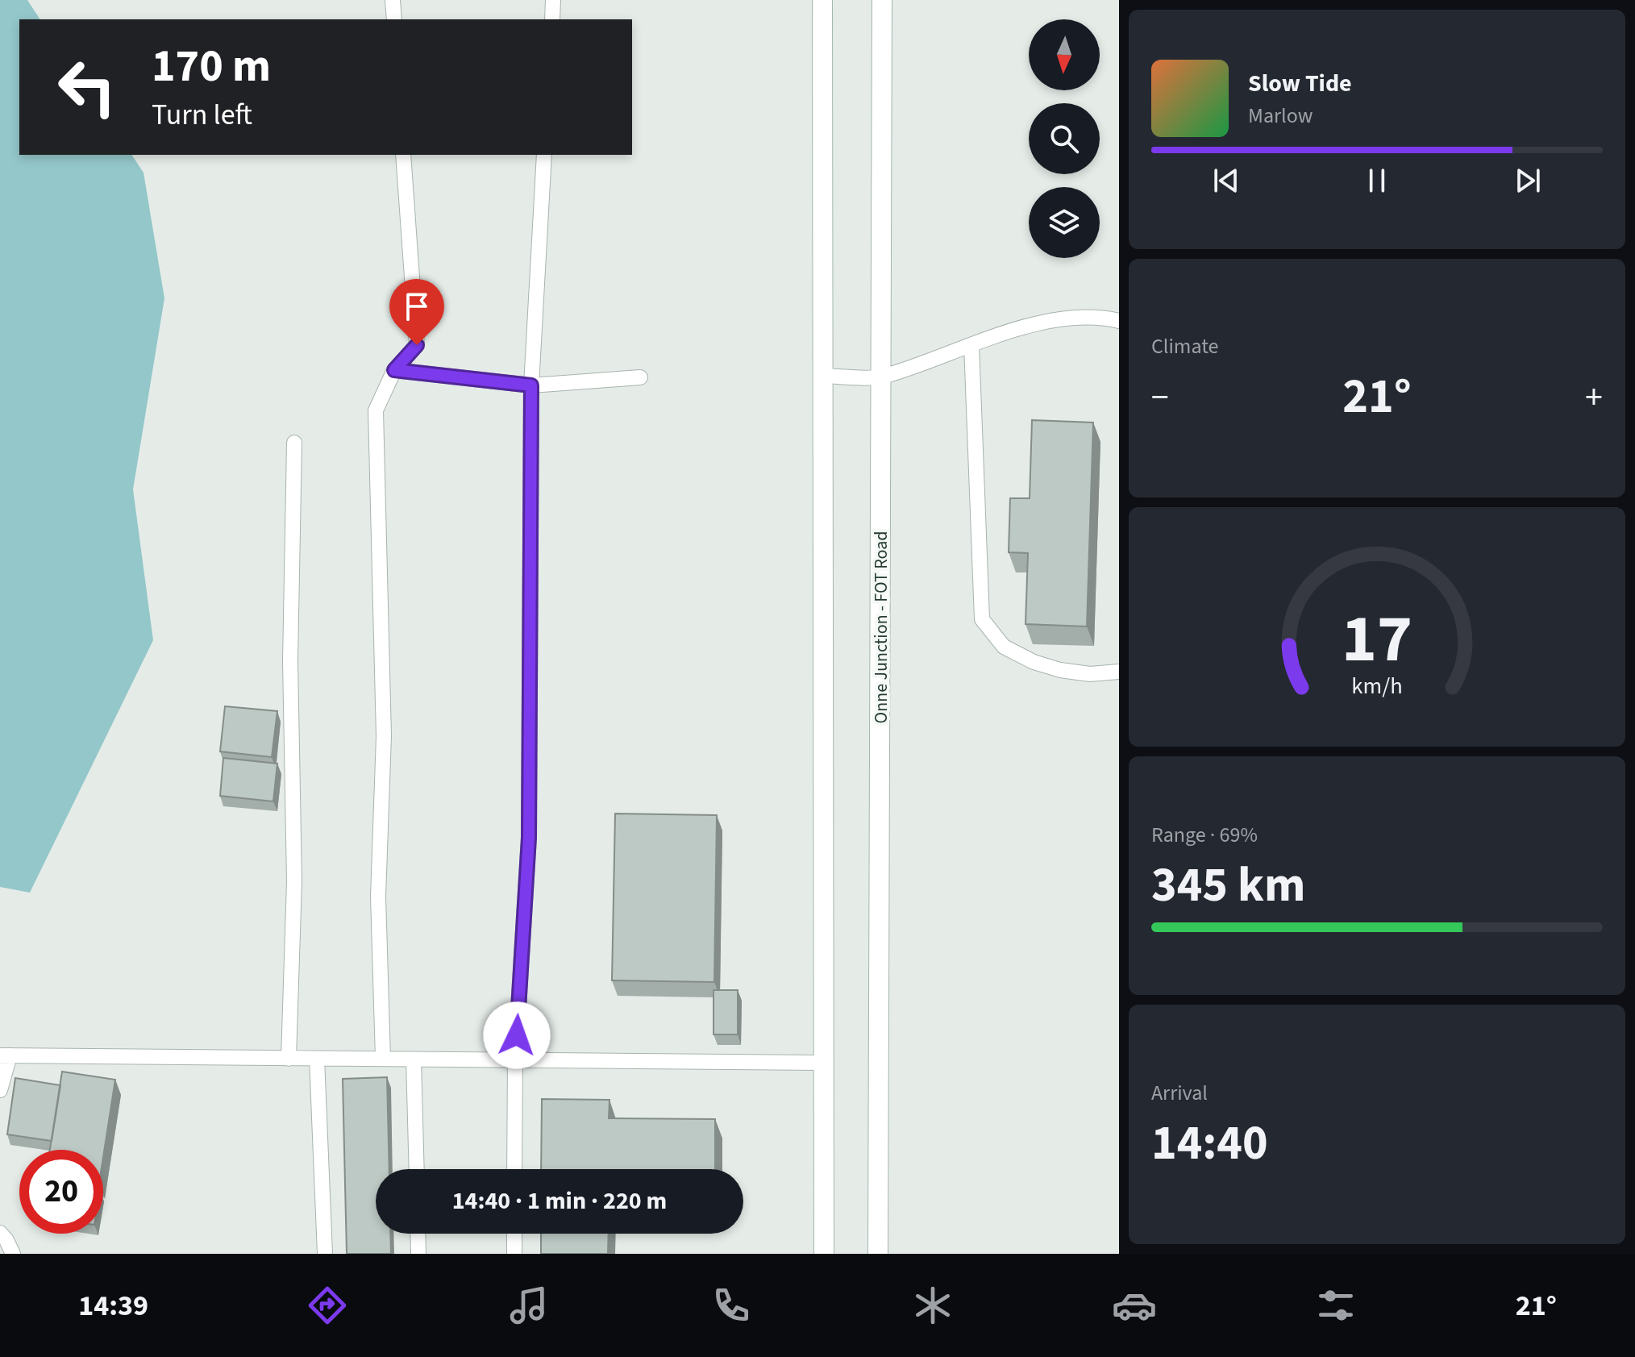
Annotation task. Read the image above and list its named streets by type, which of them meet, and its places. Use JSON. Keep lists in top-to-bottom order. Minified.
{"streets":{"street":["Onne Junction - FOT Road"]},"north":"bottom","page":{"turn":["170 m","Turn left"],"song":["Slow Tide","Marlow"],"tile":["Climate",["Range · 69%","345 km"],["Arrival","14:40"]],"heat":["−","21°","+"],"limit":"20","trip":"14:40 · 1 min · 220 m","tabs":["14:39","21°"],"gauge":["17","km/h"]}}
